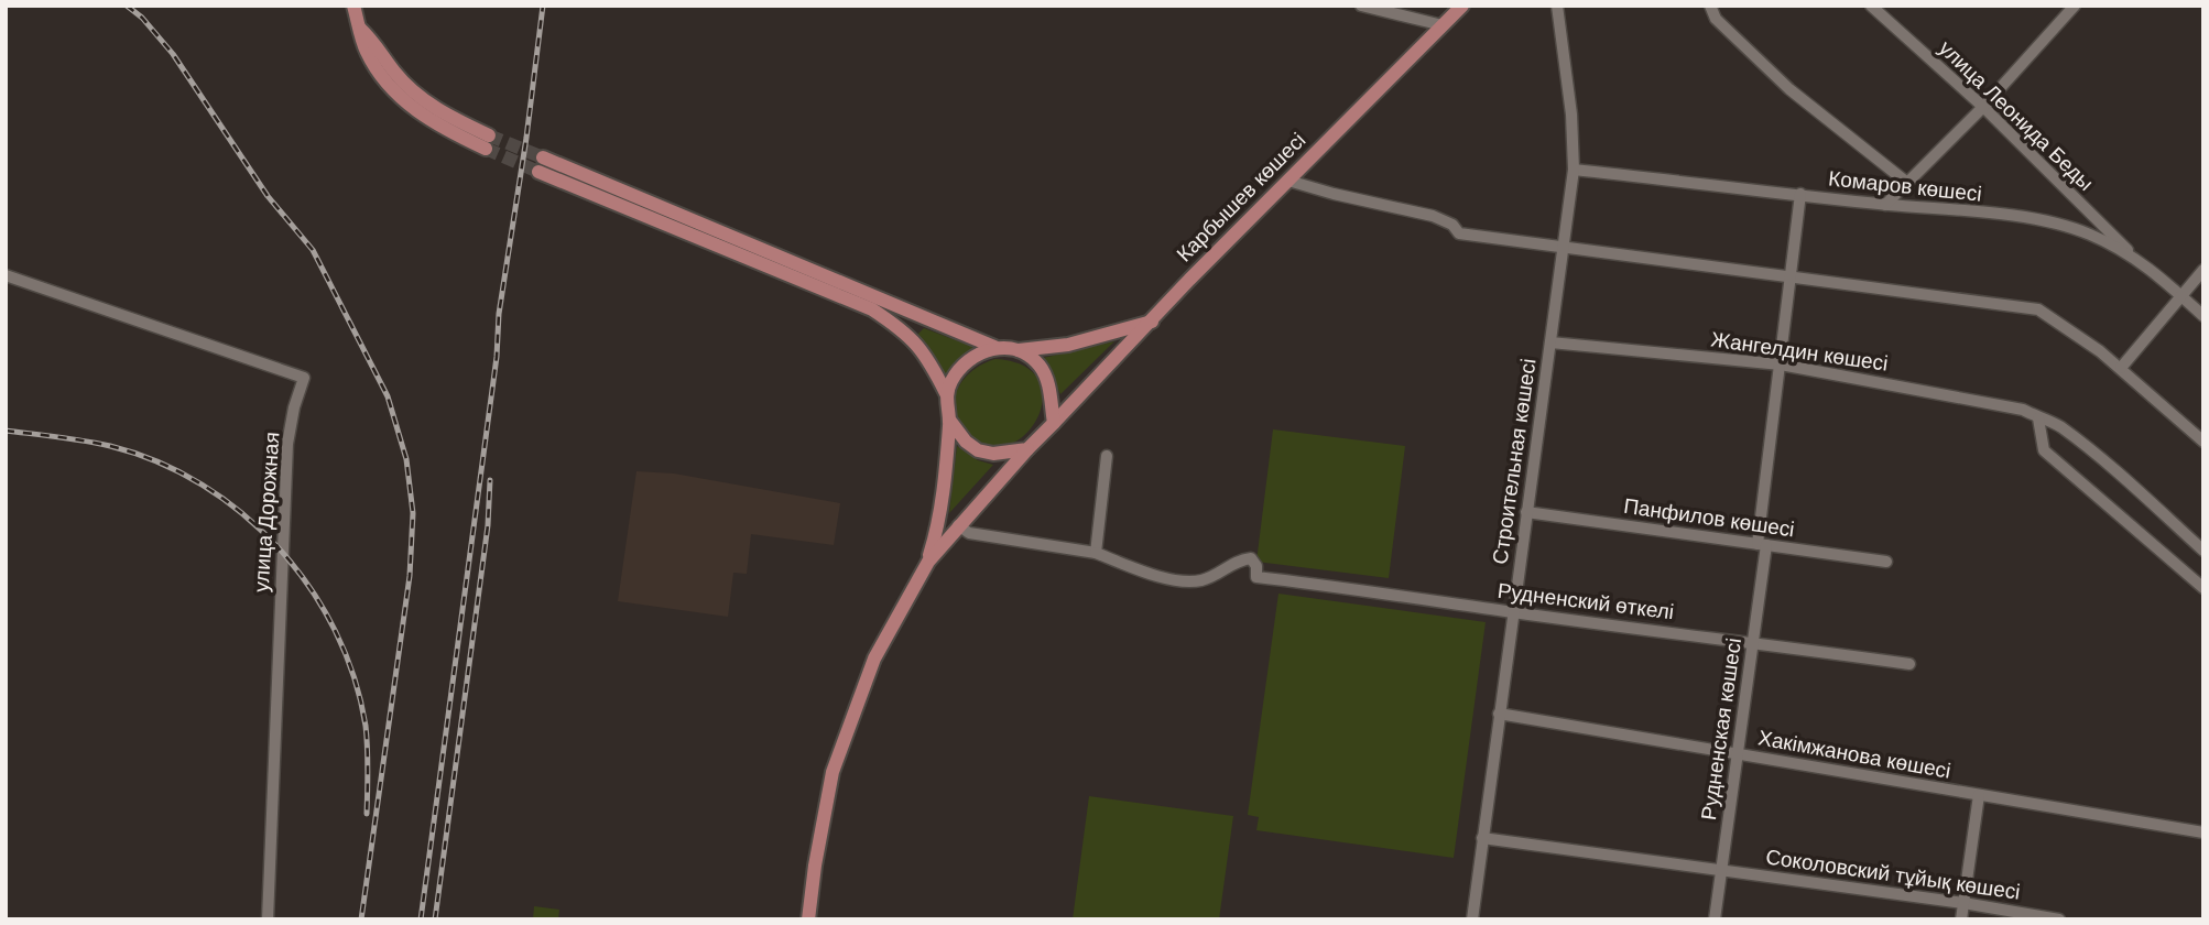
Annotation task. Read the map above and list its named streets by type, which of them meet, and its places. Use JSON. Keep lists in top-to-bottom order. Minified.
{"streets":{"main road":["Карбышев көшесі"],"street":["улица Леонида Беды","Комаров көшесі","Жангелдин көшесі","Строительная көшесі","улица Дорожная","Панфилов көшесі","Рудненский өткелі","Рудненская көшесі","Хакімжанова көшесі","Соколовский тұйық көшесі"]},"crossings":[["улица Леонида Беды","Комаров көшесі"],["Комаров көшесі","Строительная көшесі"],["Комаров көшесі","Рудненская көшесі"],["Жангелдин көшесі","Строительная көшесі"],["Жангелдин көшесі","Рудненская көшесі"],["Строительная көшесі","Панфилов көшесі"],["Строительная көшесі","Рудненский өткелі"],["Строительная көшесі","Хакімжанова көшесі"],["Панфилов көшесі","Рудненская көшесі"],["Рудненский өткелі","Рудненская көшесі"],["Рудненская көшесі","Хакімжанова көшесі"],["Рудненская көшесі","Соколовский тұйық көшесі"]]}
